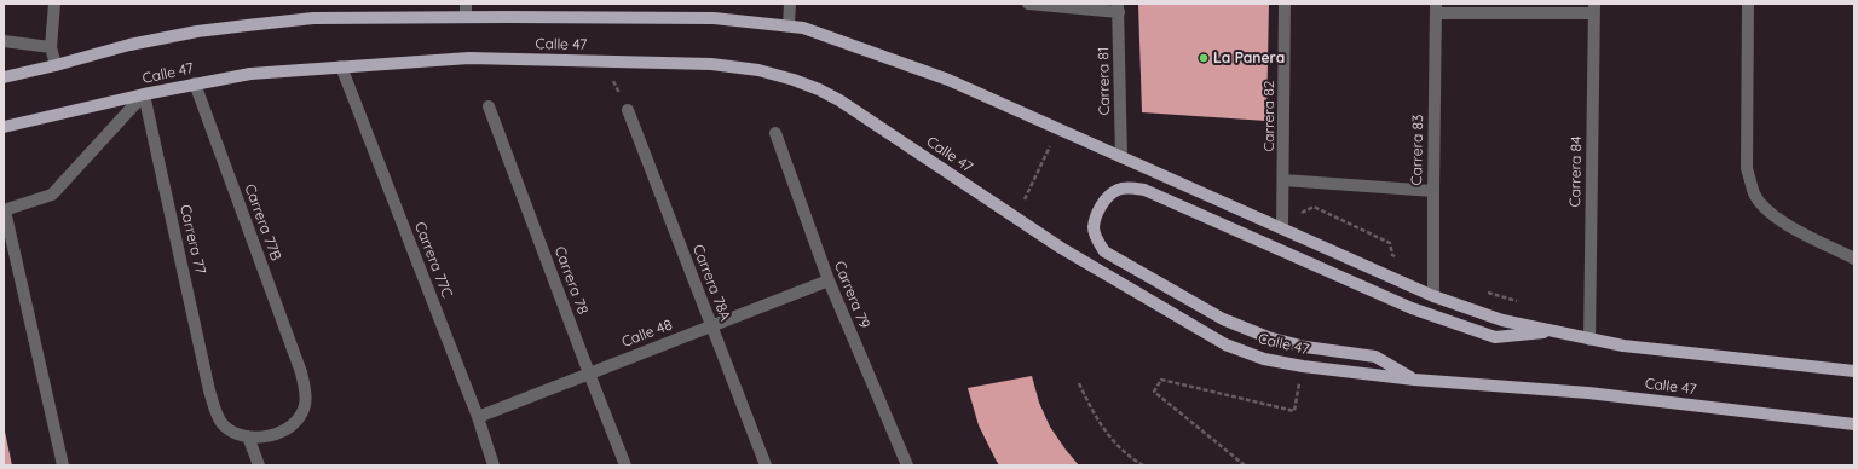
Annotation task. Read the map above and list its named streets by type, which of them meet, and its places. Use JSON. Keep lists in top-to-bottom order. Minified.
{"streets":{"main road":["Calle 47"],"street":["Carrera 81","Carrera 82","Carrera 83","Carrera 84","Carrera 77B","Carrera 77","Carrera 77C","Carrera 78","Carrera 78A","Carrera 79","Calle 48"]},"crossings":[["Calle 47","Carrera 81"],["Calle 47","Carrera 82"],["Calle 47","Carrera 83"],["Calle 47","Carrera 84"],["Calle 47","Carrera 77B"],["Calle 47","Carrera 77"],["Calle 47","Carrera 77C"],["Carrera 77B","Carrera 77"],["Carrera 77C","Calle 48"],["Carrera 78","Calle 48"],["Carrera 78A","Calle 48"],["Carrera 79","Calle 48"]],"places":["La Panera"]}
